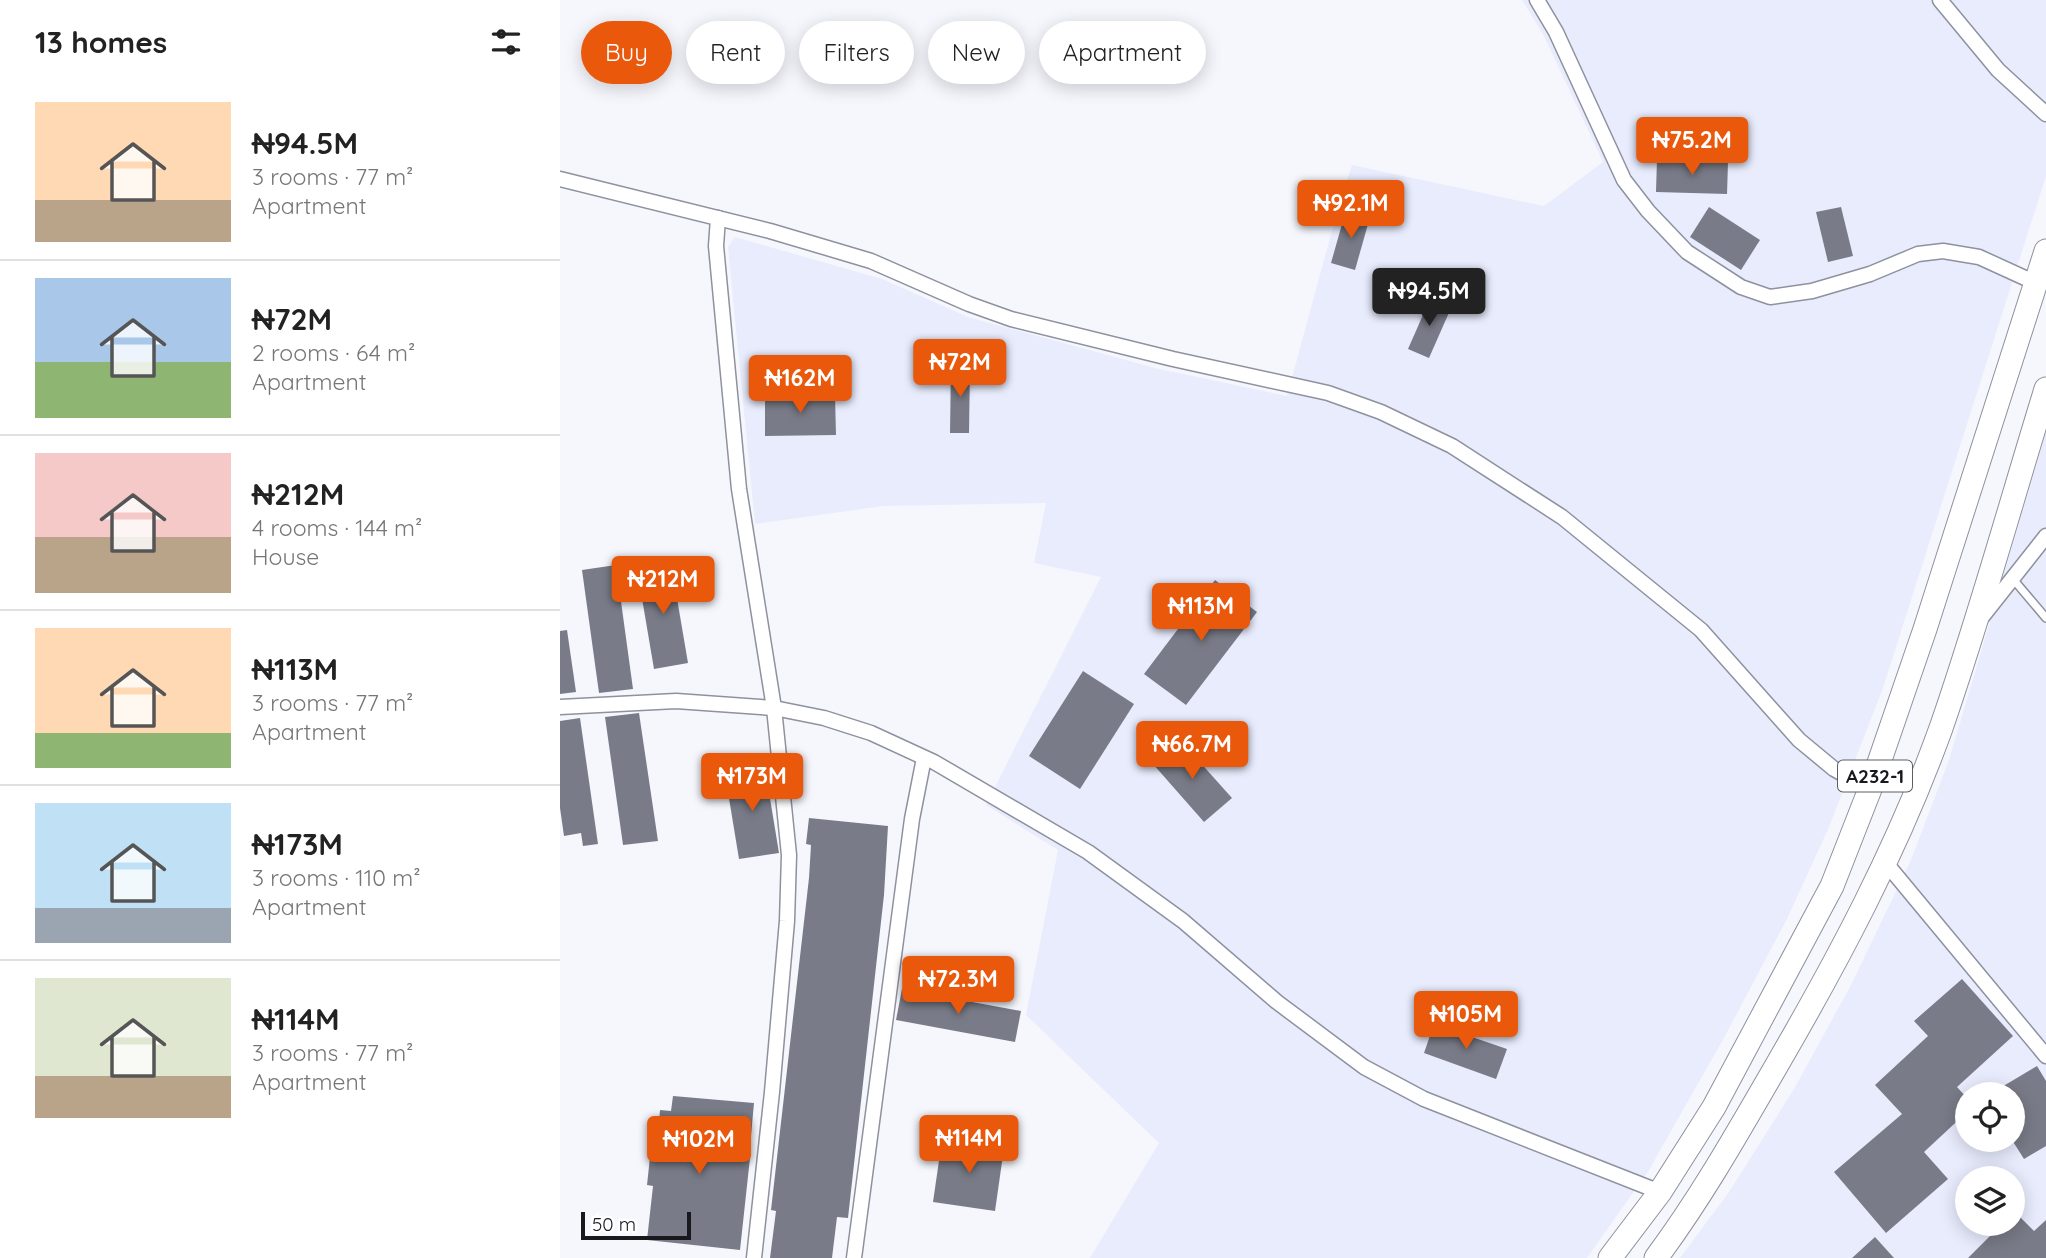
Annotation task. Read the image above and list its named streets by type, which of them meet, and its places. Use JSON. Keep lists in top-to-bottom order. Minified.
{"streets":{"highway":["A232-1"]},"scale_bar":"50 m","page":{"heading":"13 homes","chip":["Buy","Rent","Filters","New","Apartment"],"list":[{"name":"₦94.5M","note":"3 rooms · 77 m² · Apartment"},{"name":"₦72M","note":"2 rooms · 64 m² · Apartment"},{"name":"₦212M","note":"4 rooms · 144 m² · House"},{"name":"₦113M","note":"3 rooms · 77 m² · Apartment"},{"name":"₦173M","note":"3 rooms · 110 m² · Apartment"},{"name":"₦114M","note":"3 rooms · 77 m² · Apartment"}],"price":["₦75.2M","₦92.1M","₦94.5M","₦72M","₦162M","₦212M","₦113M","₦66.7M","₦173M","₦72.3M","₦105M","₦114M","₦102M"],"scale":"50 m"}}
